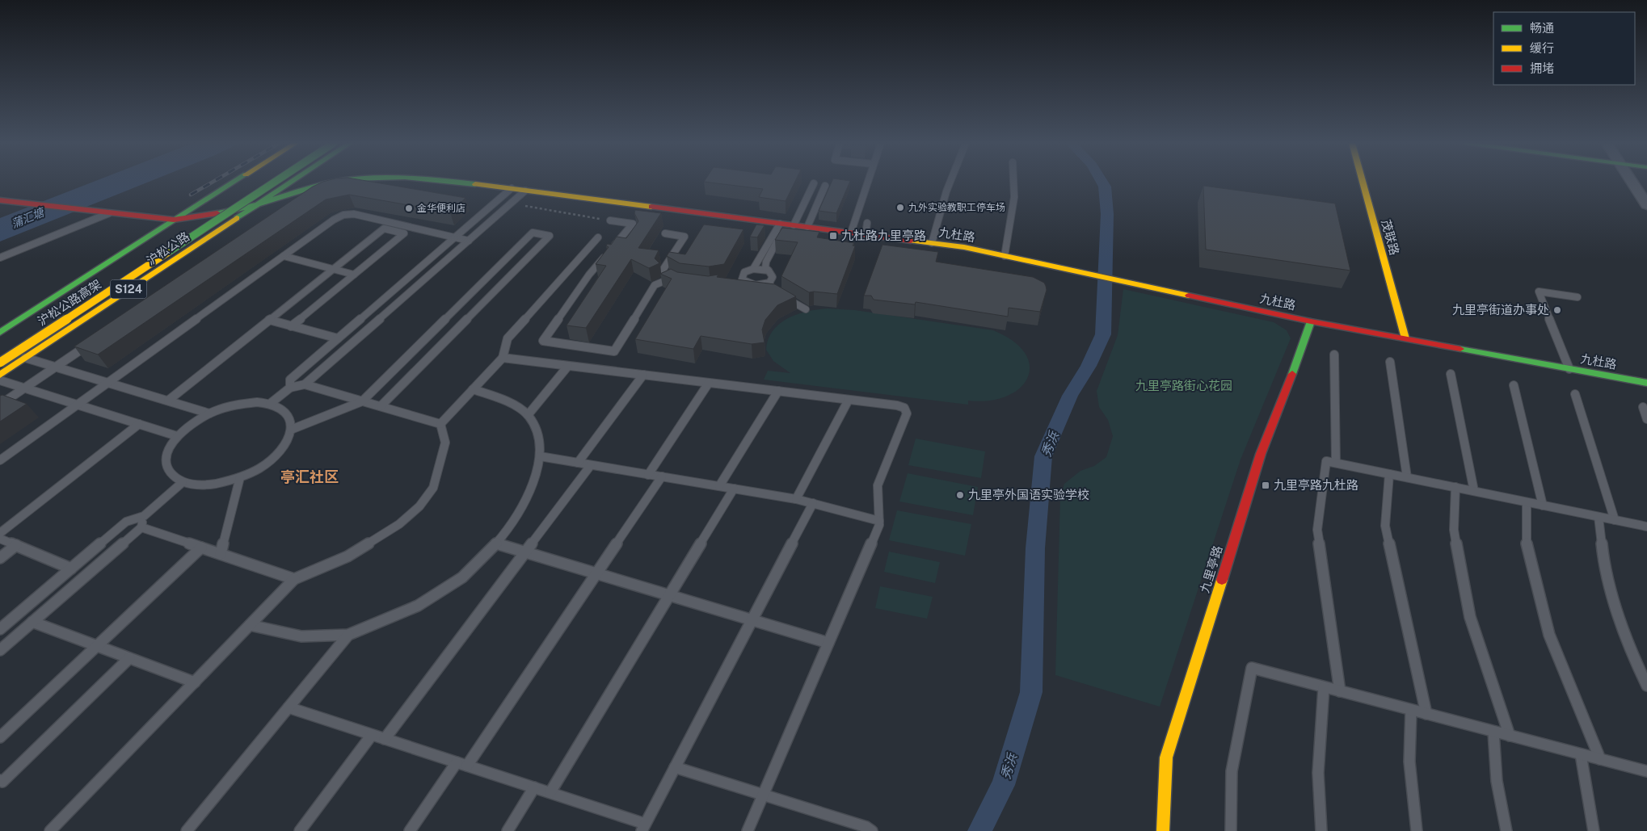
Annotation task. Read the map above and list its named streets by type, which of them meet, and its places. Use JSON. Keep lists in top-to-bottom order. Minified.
{"streets":{"street":["九杜路","茂联路","沪松公路","S124","沪松公路高架","九里亭路"]},"crossings":[["九杜路","茂联路"],["九杜路","沪松公路"],["九杜路","九里亭路"]],"districts":["亭汇社区"],"water":["蒲汇塘","秀浜"],"parks":["九里亭路街心花园"],"places":{"other":["九外实验教职工停车场","金华便利店","九里亭街道办事处","九里亭外国语实验学校"],"transit":["九杜路九里亭路","九里亭路九杜路"]},"legend":["畅通","缓行","拥堵"]}
